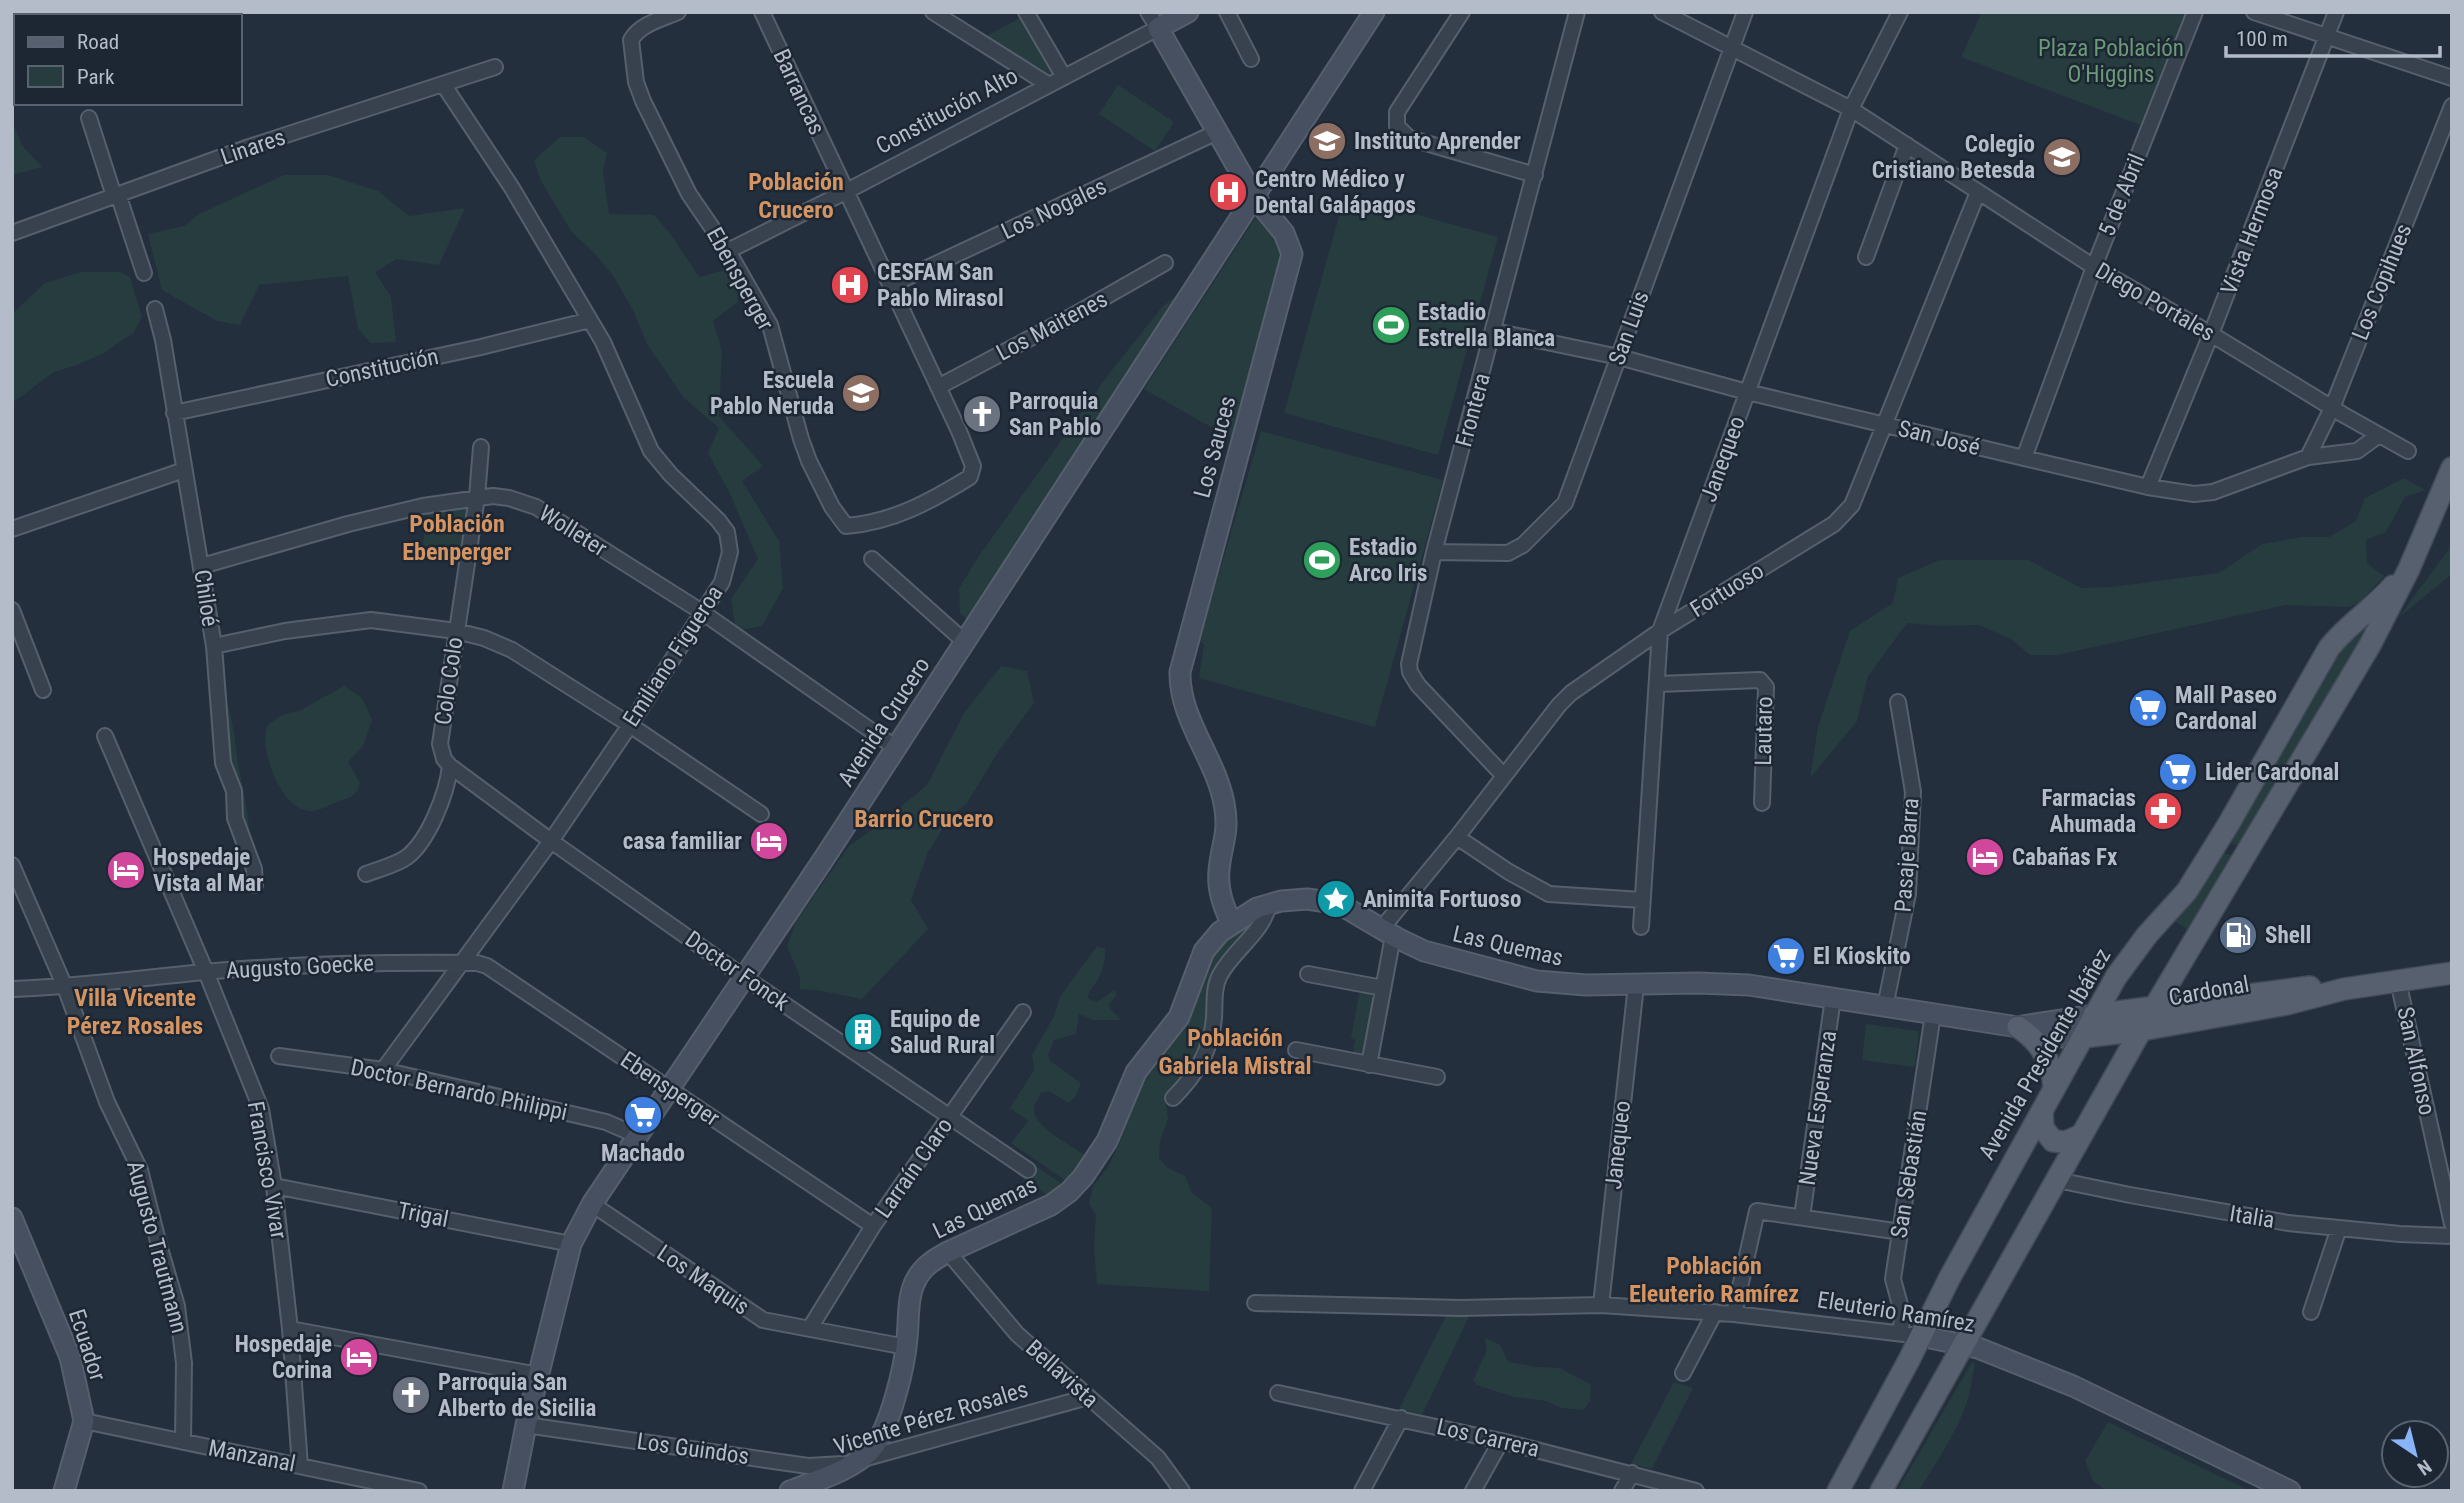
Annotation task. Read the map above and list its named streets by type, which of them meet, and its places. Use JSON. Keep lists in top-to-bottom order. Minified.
{"streets":{"main road":["Constitución Alto","Los Sauces","Avenida Crucero","Las Quemas","Cardonal","Avenida Presidente Ibáñez","Eleuterio Ramírez","Ecuador","Vicente Pérez Rosales"],"street":["Barrancas","Linares","5 de Abril","Los Nogales","Vista Hermosa","Ebensperger","Los Copihues","Diego Portales","Los Maitenes","San Luis","Constitución","Frontera","San José","Janequeo","Wolleter","Fortuoso","Chiloé","Emiliano Figueroa","Colo Colo","Lautaro","Pasaje Barra","Augusto Goecke","Doctor Fonck","San Alfonso","Doctor Bernardo Philippi","Nueva Esperanza","Larraín Claro","Francisco Vivar","San Sebastián","Trigal","Italia","Augusto Trautmann","Los Maquis","Bellavista","Los Carrera","Los Guindos","Manzanal"]},"crossings":[["Barrancas","Constitución Alto"],["Barrancas","Los Nogales"],["Barrancas","Ebensperger"],["Barrancas","Los Maitenes"],["Constitución Alto","Ebensperger"],["Constitución Alto","Los Sauces"],["Linares","Emiliano Figueroa"],["5 de Abril","Diego Portales"],["5 de Abril","San José"],["Los Nogales","Los Sauces"],["Vista Hermosa","Diego Portales"],["Vista Hermosa","San José"],["Ebensperger","Emiliano Figueroa"],["Ebensperger","Avenida Crucero"],["Ebensperger","Augusto Goecke"],["Ebensperger","Larraín Claro"],["Los Copihues","Diego Portales"],["Los Copihues","San José"],["Diego Portales","San Luis"],["Diego Portales","San José"],["Diego Portales","Janequeo"],["Diego Portales","Fortuoso"],["San Luis","Frontera"],["San Luis","San José"],["Constitución","Chiloé"],["Constitución","Emiliano Figueroa"],["Frontera","San José"],["Frontera","Fortuoso"],["San José","Janequeo"],["San José","Fortuoso"],["Los Sauces","Avenida Crucero"],["Los Sauces","Las Quemas"],["Janequeo","Fortuoso"],["Janequeo","Lautaro"],["Janequeo","Las Quemas"],["Janequeo","Eleuterio Ramírez"],["Wolleter","Chiloé"],["Wolleter","Emiliano Figueroa"],["Wolleter","Colo Colo"],["Wolleter","Avenida Crucero"],["Fortuoso","Las Quemas"],["Emiliano Figueroa","Augusto Goecke"],["Emiliano Figueroa","Doctor Fonck"],["Emiliano Figueroa","Doctor Bernardo Philippi"],["Colo Colo","Doctor Fonck"],["Avenida Crucero","Doctor Fonck"],["Avenida Crucero","Doctor Bernardo Philippi"],["Avenida Crucero","Trigal"],["Avenida Crucero","Los Maquis"],["Avenida Crucero","Los Guindos"],["Pasaje Barra","Las Quemas"],["Las Quemas","Cardonal"],["Las Quemas","Avenida Presidente Ibáñez"],["Las Quemas","Nueva Esperanza"],["Las Quemas","San Sebastián"],["Las Quemas","Los Maquis"],["Las Quemas","Bellavista"],["Las Quemas","Vicente Pérez Rosales"],["Las Quemas","Los Guindos"],["Augusto Goecke","Francisco Vivar"],["Augusto Goecke","Augusto Trautmann"],["Doctor Fonck","Larraín Claro"],["Cardonal","Avenida Presidente Ibáñez"],["Cardonal","San Alfonso"],["Avenida Presidente Ibáñez","San Sebastián"],["Avenida Presidente Ibáñez","Italia"],["Avenida Presidente Ibáñez","Eleuterio Ramírez"],["Larraín Claro","Los Maquis"],["Francisco Vivar","Trigal"],["Francisco Vivar","Manzanal"],["San Sebastián","Eleuterio Ramírez"],["Augusto Trautmann","Manzanal"],["Ecuador","Manzanal"],["Bellavista","Vicente Pérez Rosales"],["Vicente Pérez Rosales","Los Guindos"]],"districts":["Población Crucero","Población Ebenperger","Barrio Crucero","Villa Vicente Pérez Rosales","Población Gabriela Mistral","Población Eleuterio Ramírez"],"parks":["Plaza Población O'Higgins"],"places":{"school or university":["Instituto Aprender","Colegio Cristiano Betesda","Escuela Pablo Neruda"],"hospital":["Centro Médico y Dental Galápagos","CESFAM San Pablo Mirasol"],"sports":["Estadio Estrella Blanca","Estadio Arco Iris"],"church":["Parroquia San Pablo","Parroquia San Alberto de Sicilia"],"supermarket":["Mall Paseo Cardonal","Lider Cardonal","El Kioskito","Machado"],"pharmacy":["Farmacias Ahumada"],"hotel":["casa familiar","Cabañas Fx","Hospedaje Vista al Mar","Hospedaje Corina"],"place":["Animita Fortuoso"],"fuel station":["Shell"],"building":["Equipo de Salud Rural"]},"legend":["Road","Park"],"scale_bar":"100 m","north":"bottom right"}
